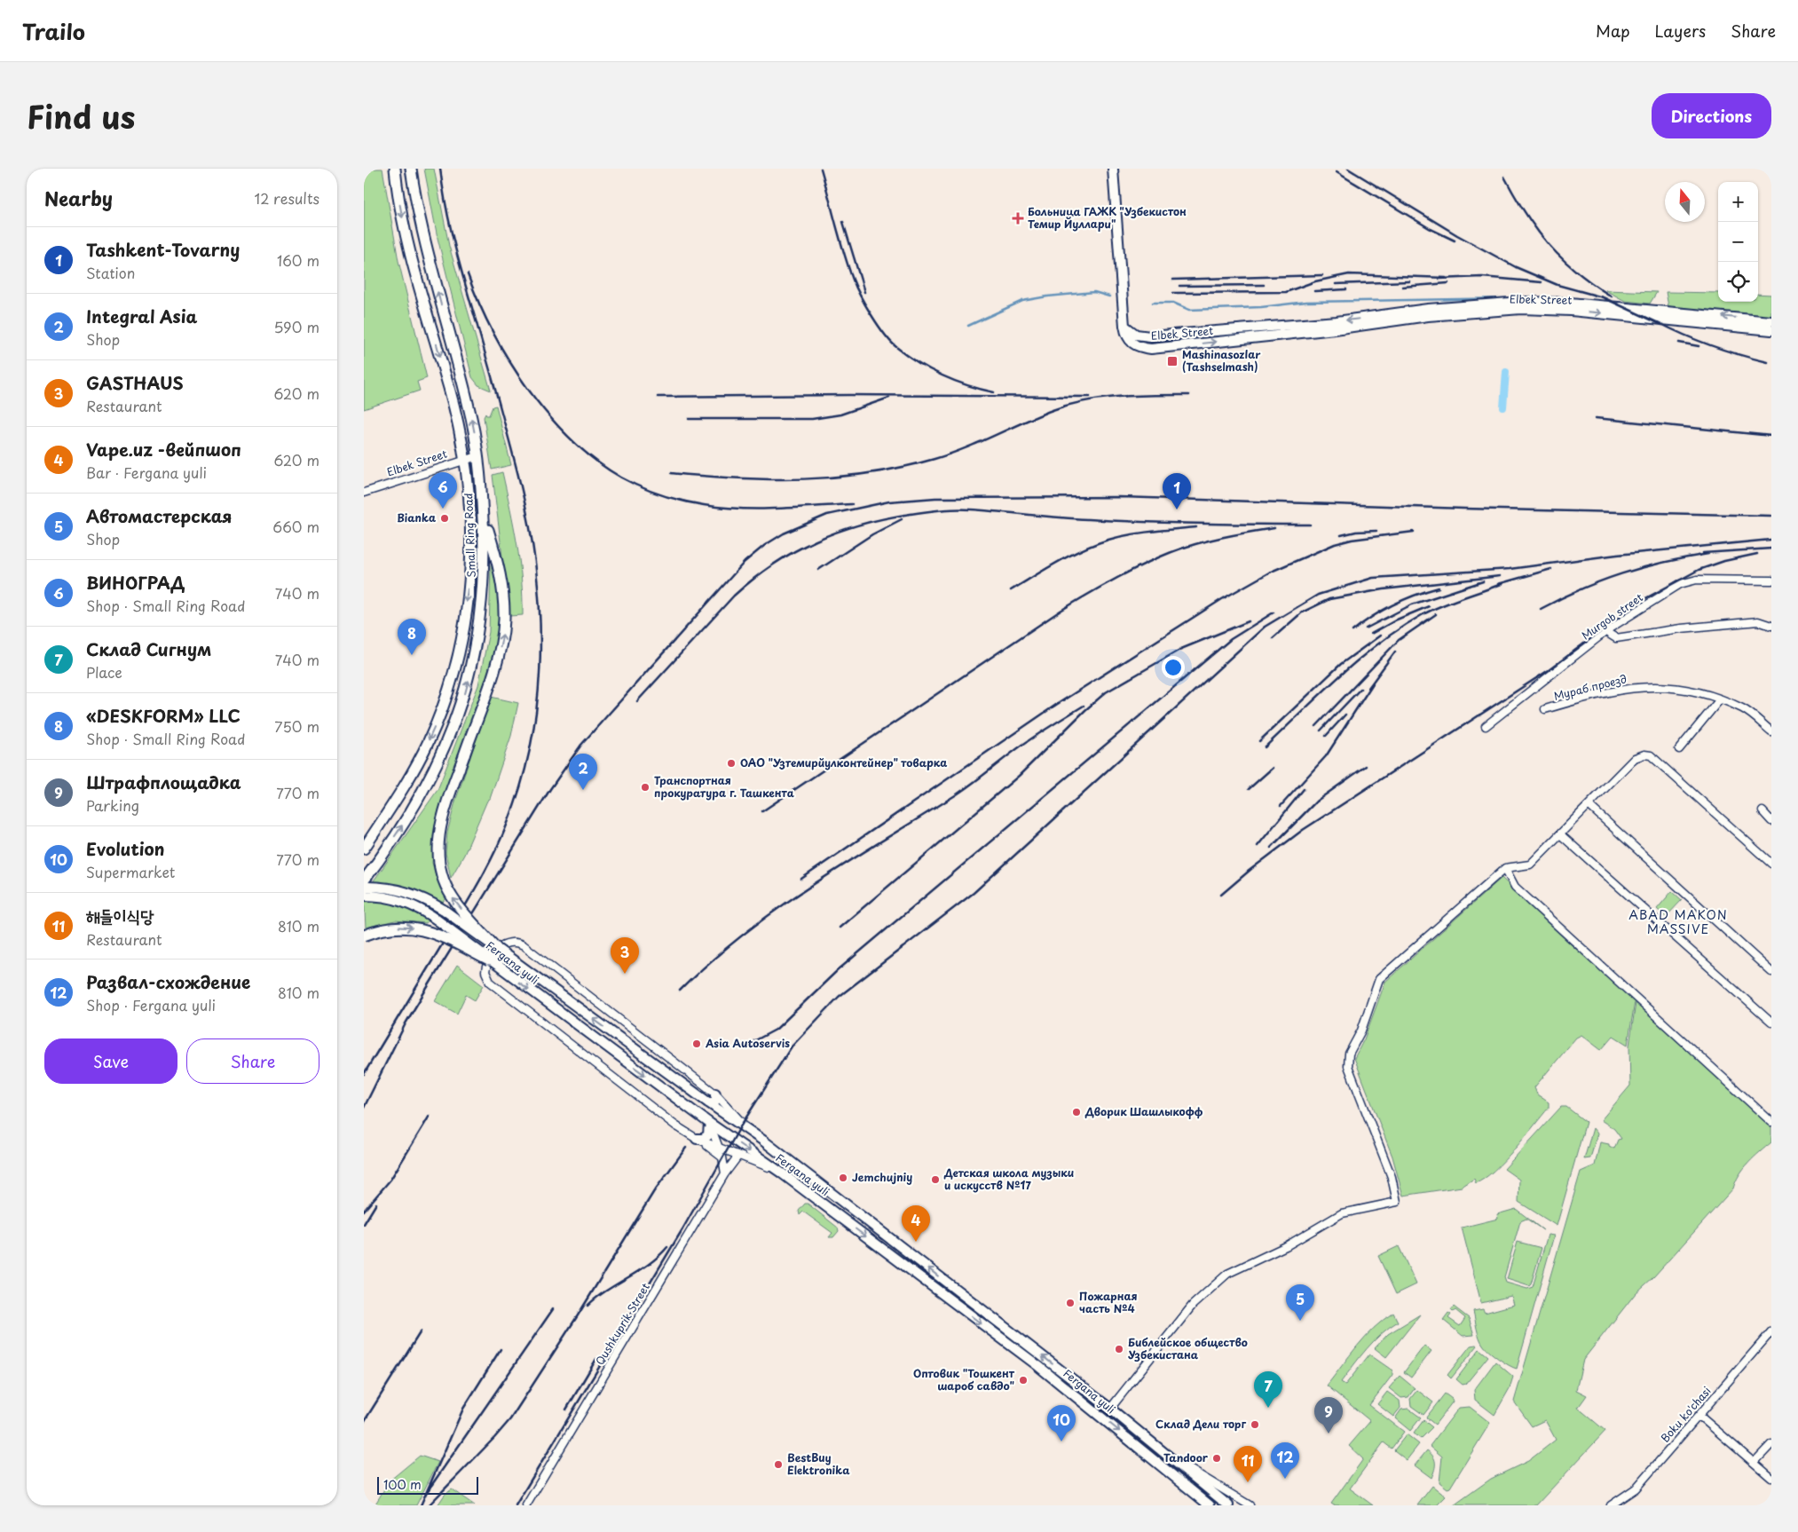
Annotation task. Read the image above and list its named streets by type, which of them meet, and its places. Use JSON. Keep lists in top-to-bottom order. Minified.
{"streets":{"highway":["Small Ring Road"],"main road":["Elbek Street","Fergana yuli"],"street":["Murgob street","Мураб проезд","Qushkuprik Street","Boku ko'chasi"]},"crossings":[["Elbek Street","Small Ring Road"]],"districts":["ABAD MAKON MASSIVE"],"places":{"health":["Больница ГАЖК \"Узбекистон Темир Йуллари\""],"transit":["Mashinasozlar (Tashselmash)"],"other":["Bianka","ОАО \"Узтемирйулконтейнер\" товарка","Транспортная прокуратура г. Ташкента","Asia Autoservis","Дворик Шашлыкофф","Jemchujniy","Детская школа музыки и искусств №17","Пожарная часть №4","Библейское общество Узбекистана","Оптовик \"Тошкент шароб савдо\"","Склад Дели торг","Tandoor","BestBuy Elektronika"]},"scale_bar":"100 m","north":"top","page":{"header":"Trailo","nav":["Map","Layers","Share"],"title":"Find us","buttons":["Directions",["Save","Share"]],"heading":["Nearby","12 results"],"map_buttons":["+","−"],"list":[{"mark":"1","name":"Tashkent-Tovarny","note":"Station","value":"160 m"},{"mark":"2","name":"Integral Asia","note":"Shop","value":"590 m"},{"mark":"3","name":"GASTHAUS","note":"Restaurant","value":"620 m"},{"mark":"4","name":"Vape.uz -вейпшоп","note":"Bar · Fergana yuli","value":"620 m"},{"mark":"5","name":"Автомастерская","note":"Shop","value":"660 m"},{"mark":"6","name":"ВИНОГРАД","note":"Shop · Small Ring Road","value":"740 m"},{"mark":"7","name":"Склад Сигнум","note":"Place","value":"740 m"},{"mark":"8","name":"«DESKFORM» LLC","note":"Shop · Small Ring Road","value":"750 m"},{"mark":"9","name":"Штрафплощадка","note":"Parking","value":"770 m"},{"mark":"10","name":"Evolution","note":"Supermarket","value":"770 m"},{"mark":"11","name":"해들이식당","note":"Restaurant","value":"810 m"},{"mark":"12","name":"Развал-схождение","note":"Shop · Fergana yuli","value":"810 m"}],"pins":["6","1","8","2","3","4","5","7","9","10","12","11"],"scale":"100 m"}}
